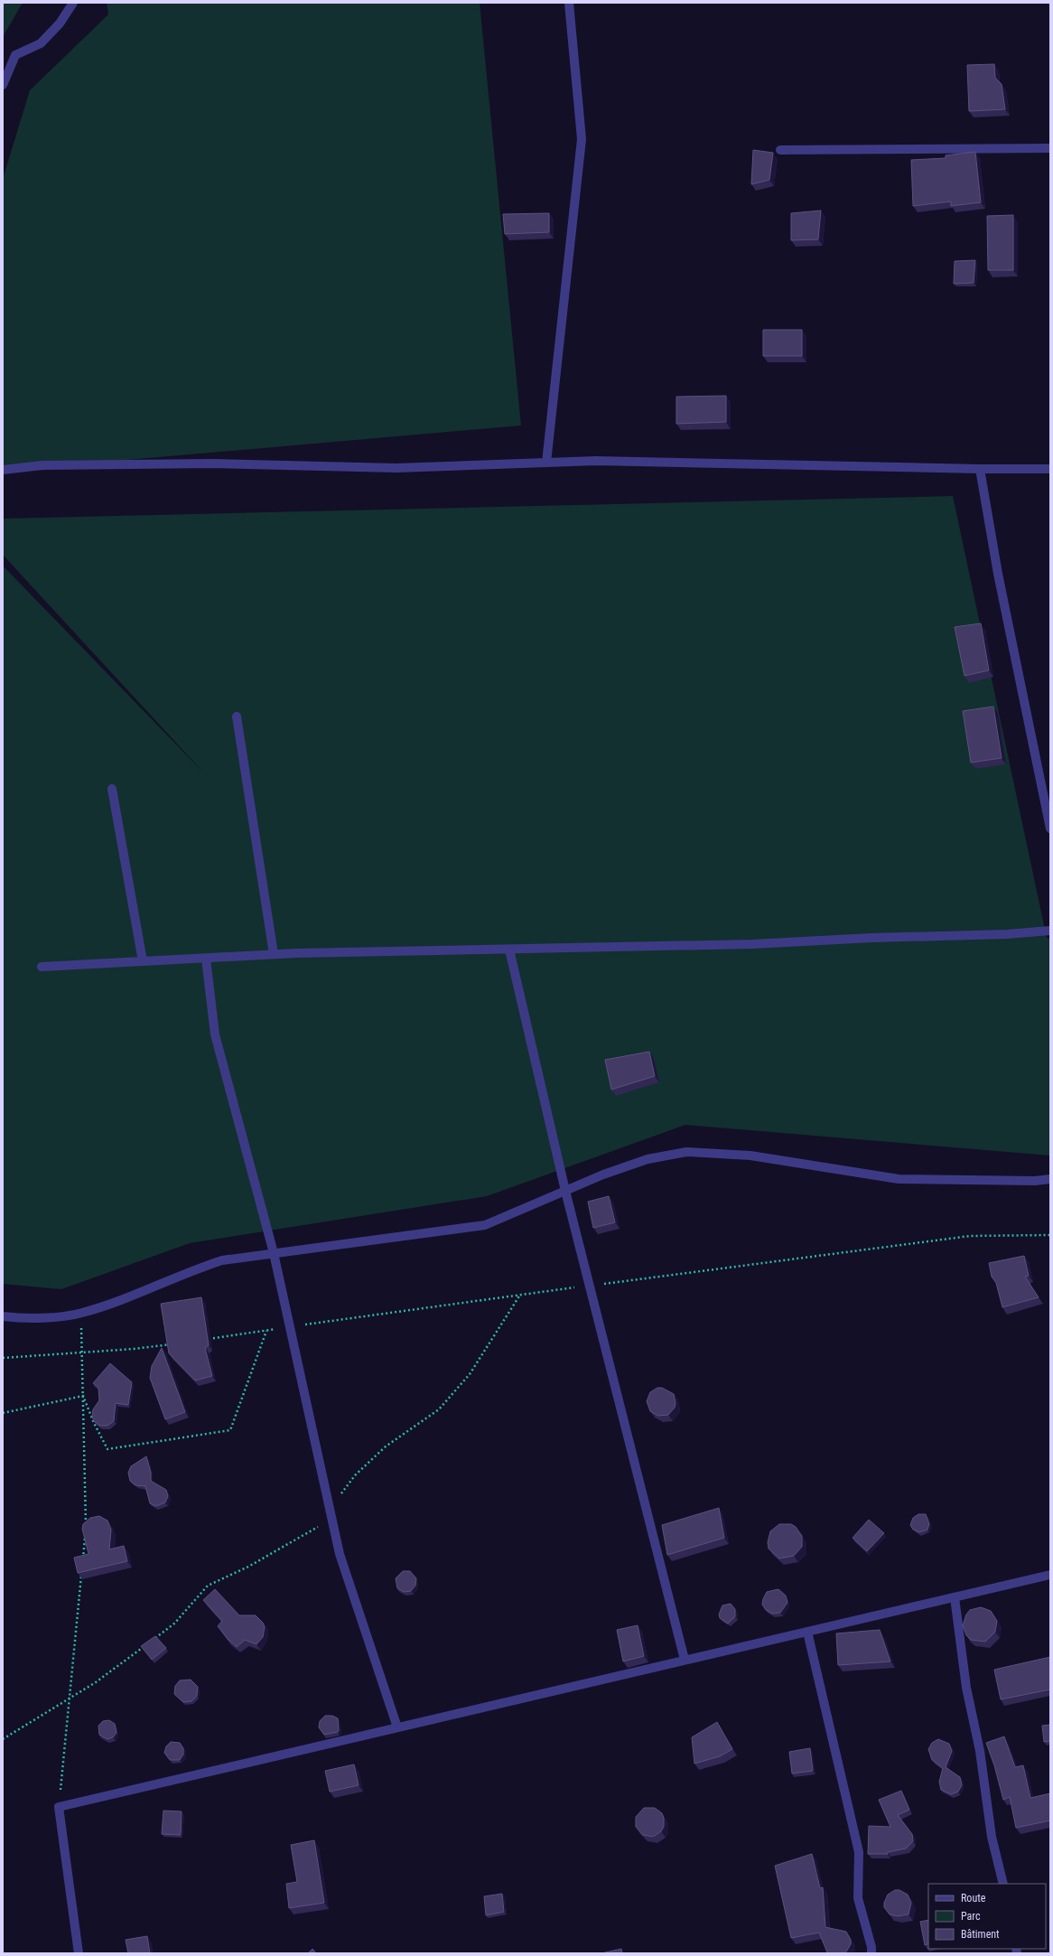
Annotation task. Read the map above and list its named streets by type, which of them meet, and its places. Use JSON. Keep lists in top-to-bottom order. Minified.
{"legend":["Route","Parc","Bâtiment"]}
